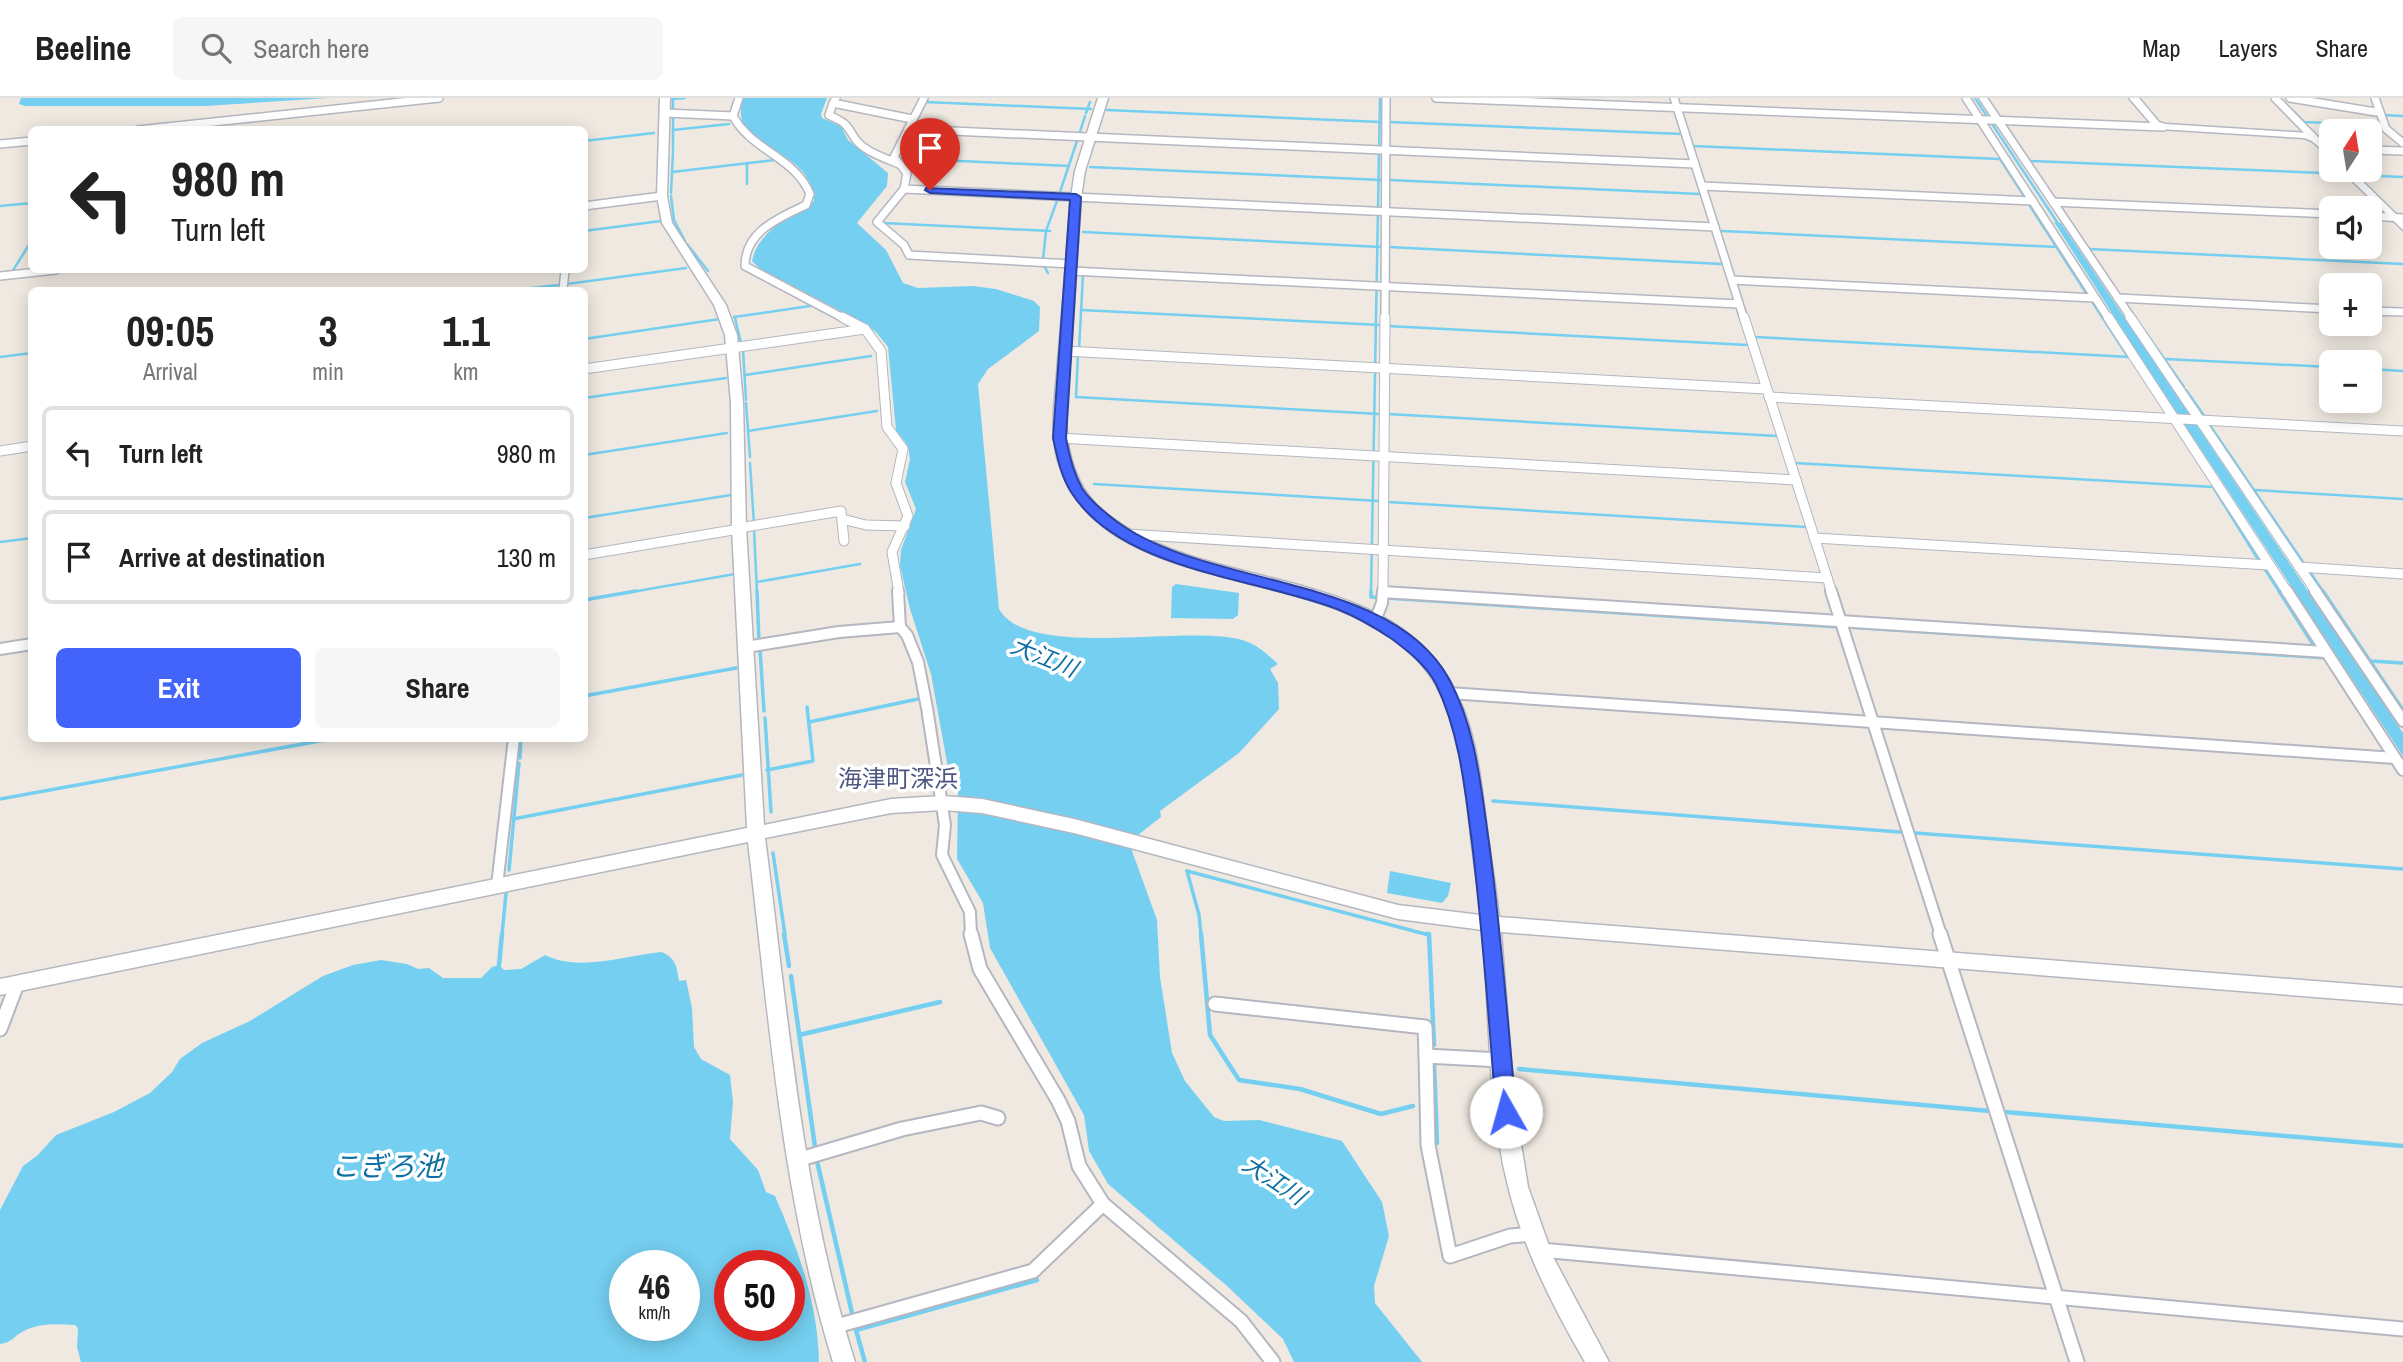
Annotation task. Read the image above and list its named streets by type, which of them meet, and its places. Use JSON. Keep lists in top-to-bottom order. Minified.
{"districts":["海津町深浜"],"water":["大江川","こぎろ池"],"north":"top","page":{"header":"Beeline","search":"Search here","nav":["Map","Layers","Share"],"map_buttons":["+","−"],"turn":["980 m","Turn left"],"eta":["09:05","Arrival","3","min","1.1","km"],"list":[{"name":"Turn left","value":"980 m"},{"name":"Arrive at destination","value":"130 m"}],"buttons":["Exit","Share"],"speed":"46 km/h","limit":"50"}}
